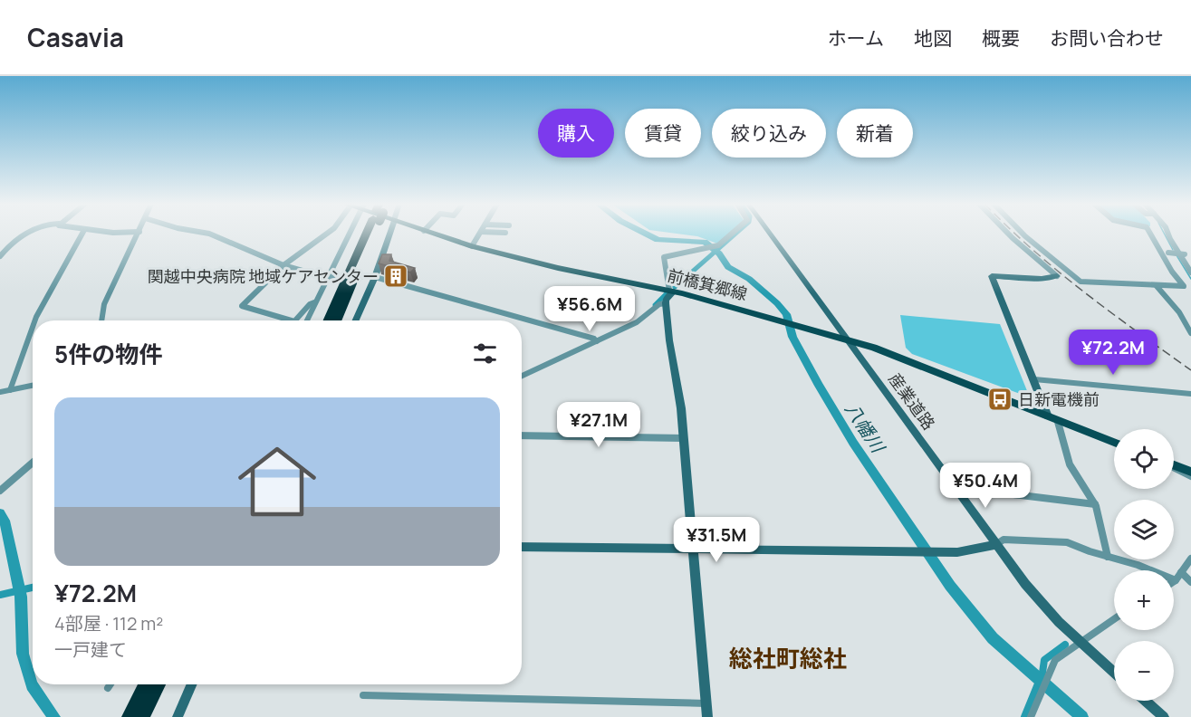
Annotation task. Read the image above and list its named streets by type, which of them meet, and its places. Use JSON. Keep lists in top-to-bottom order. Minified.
{"streets":{"main road":["前橋箕郷線"],"street":["産業道路"]},"crossings":[["前橋箕郷線","産業道路"]],"districts":["総社町総社"],"water":["八幡川"],"places":{"building":["関越中央病院 地域ケアセンター"],"bus stop":["日新電機前"]},"page":{"header":"Casavia","nav":["ホーム","地図","概要","お問い合わせ"],"chip":["購入","賃貸","絞り込み","新着"],"price":["¥56.6M","¥72.2M","¥27.1M","¥50.4M","¥31.5M"],"heading":"5件の物件","list":[{"name":"¥72.2M","note":"4部屋 · 112 m² · 一戸建て"}],"map_buttons":["+","−"]}}
